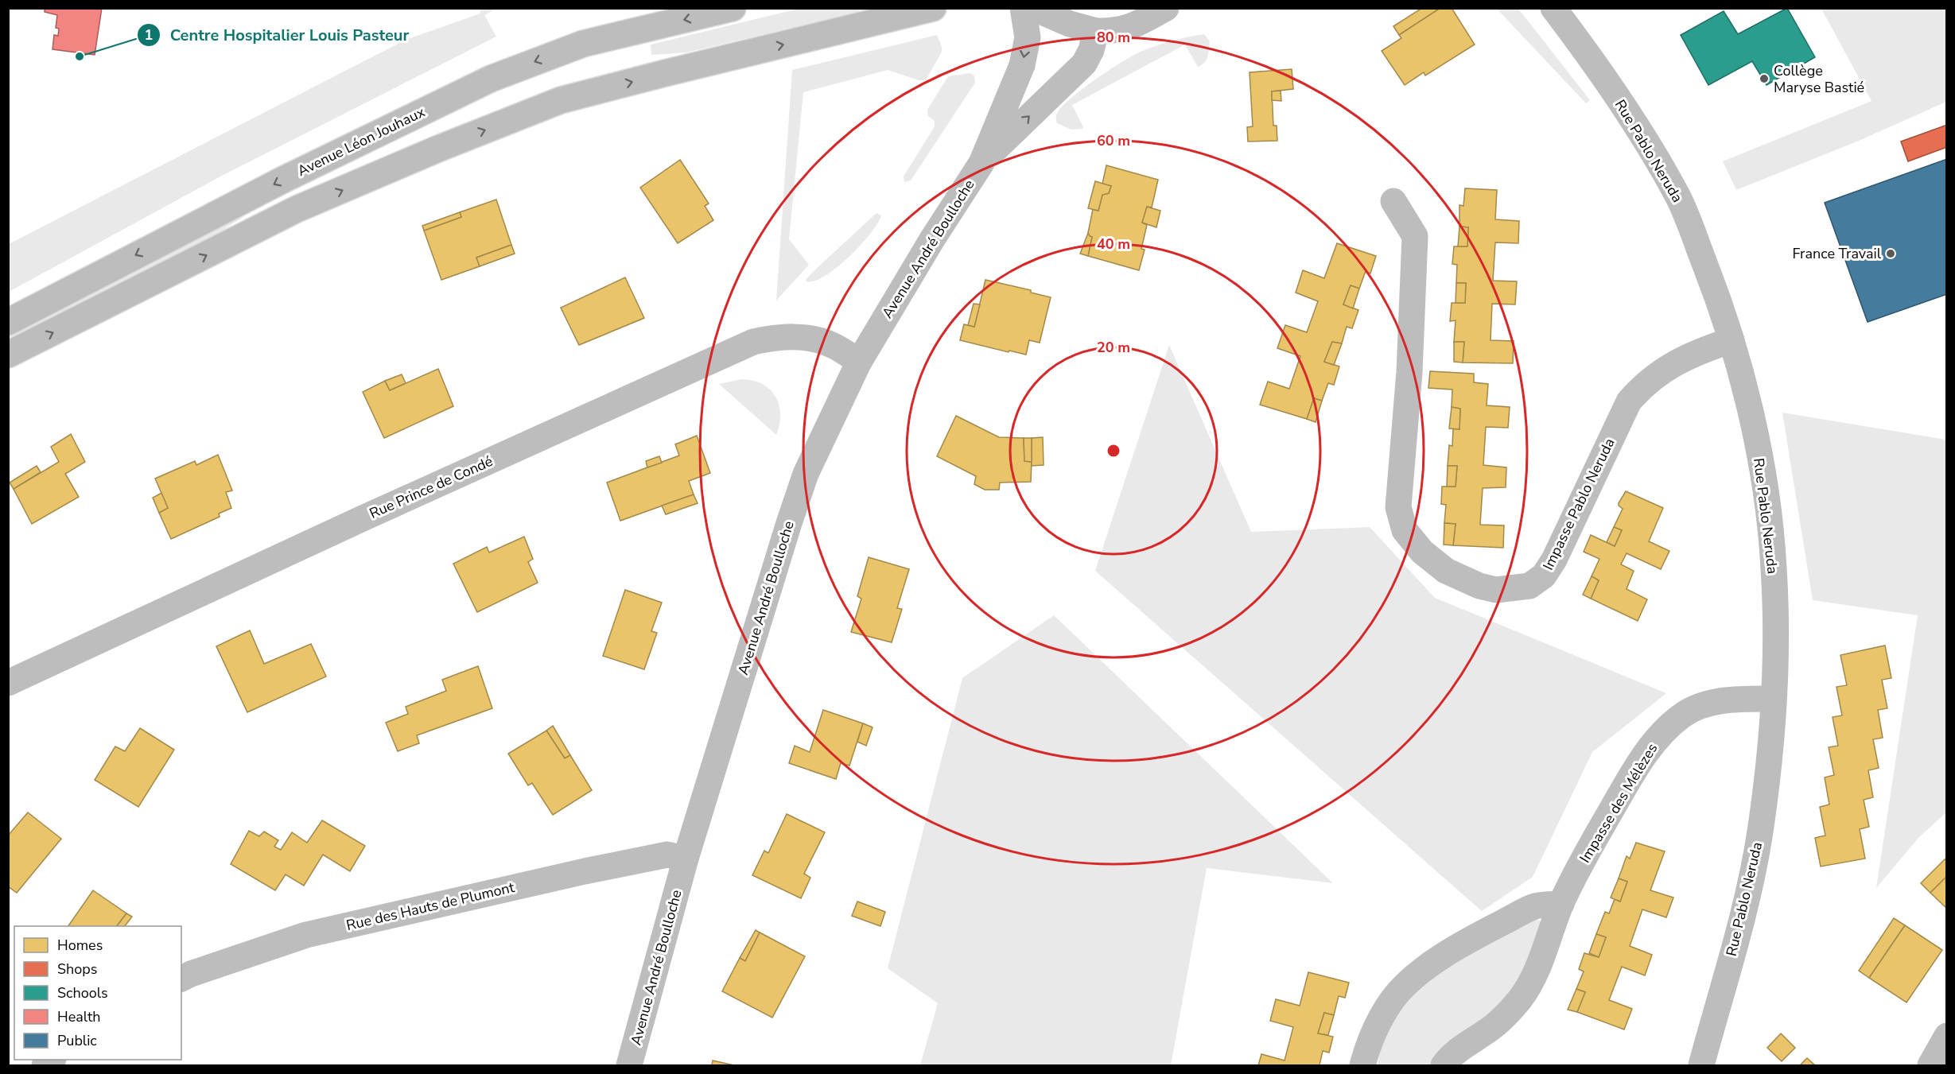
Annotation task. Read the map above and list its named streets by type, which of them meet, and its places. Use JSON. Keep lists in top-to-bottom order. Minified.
{"streets":{"street":["Avenue Léon Jouhaux","Rue Pablo Neruda","Avenue André Boulloche","Rue Prince de Condé","Impasse Pablo Neruda","Impasse des Mélèzes","Rue des Hauts de Plumont"]},"crossings":[["Rue Pablo Neruda","Impasse Pablo Neruda"],["Rue Pablo Neruda","Impasse des Mélèzes"],["Avenue André Boulloche","Rue Prince de Condé"],["Avenue André Boulloche","Rue des Hauts de Plumont"]],"places":["Centre Hospitalier Louis Pasteur","Collège Maryse Bastié","France Travail"],"legend":["Homes","Shops","Schools","Health","Public"],"rings":["80 m","60 m","40 m","20 m"]}
